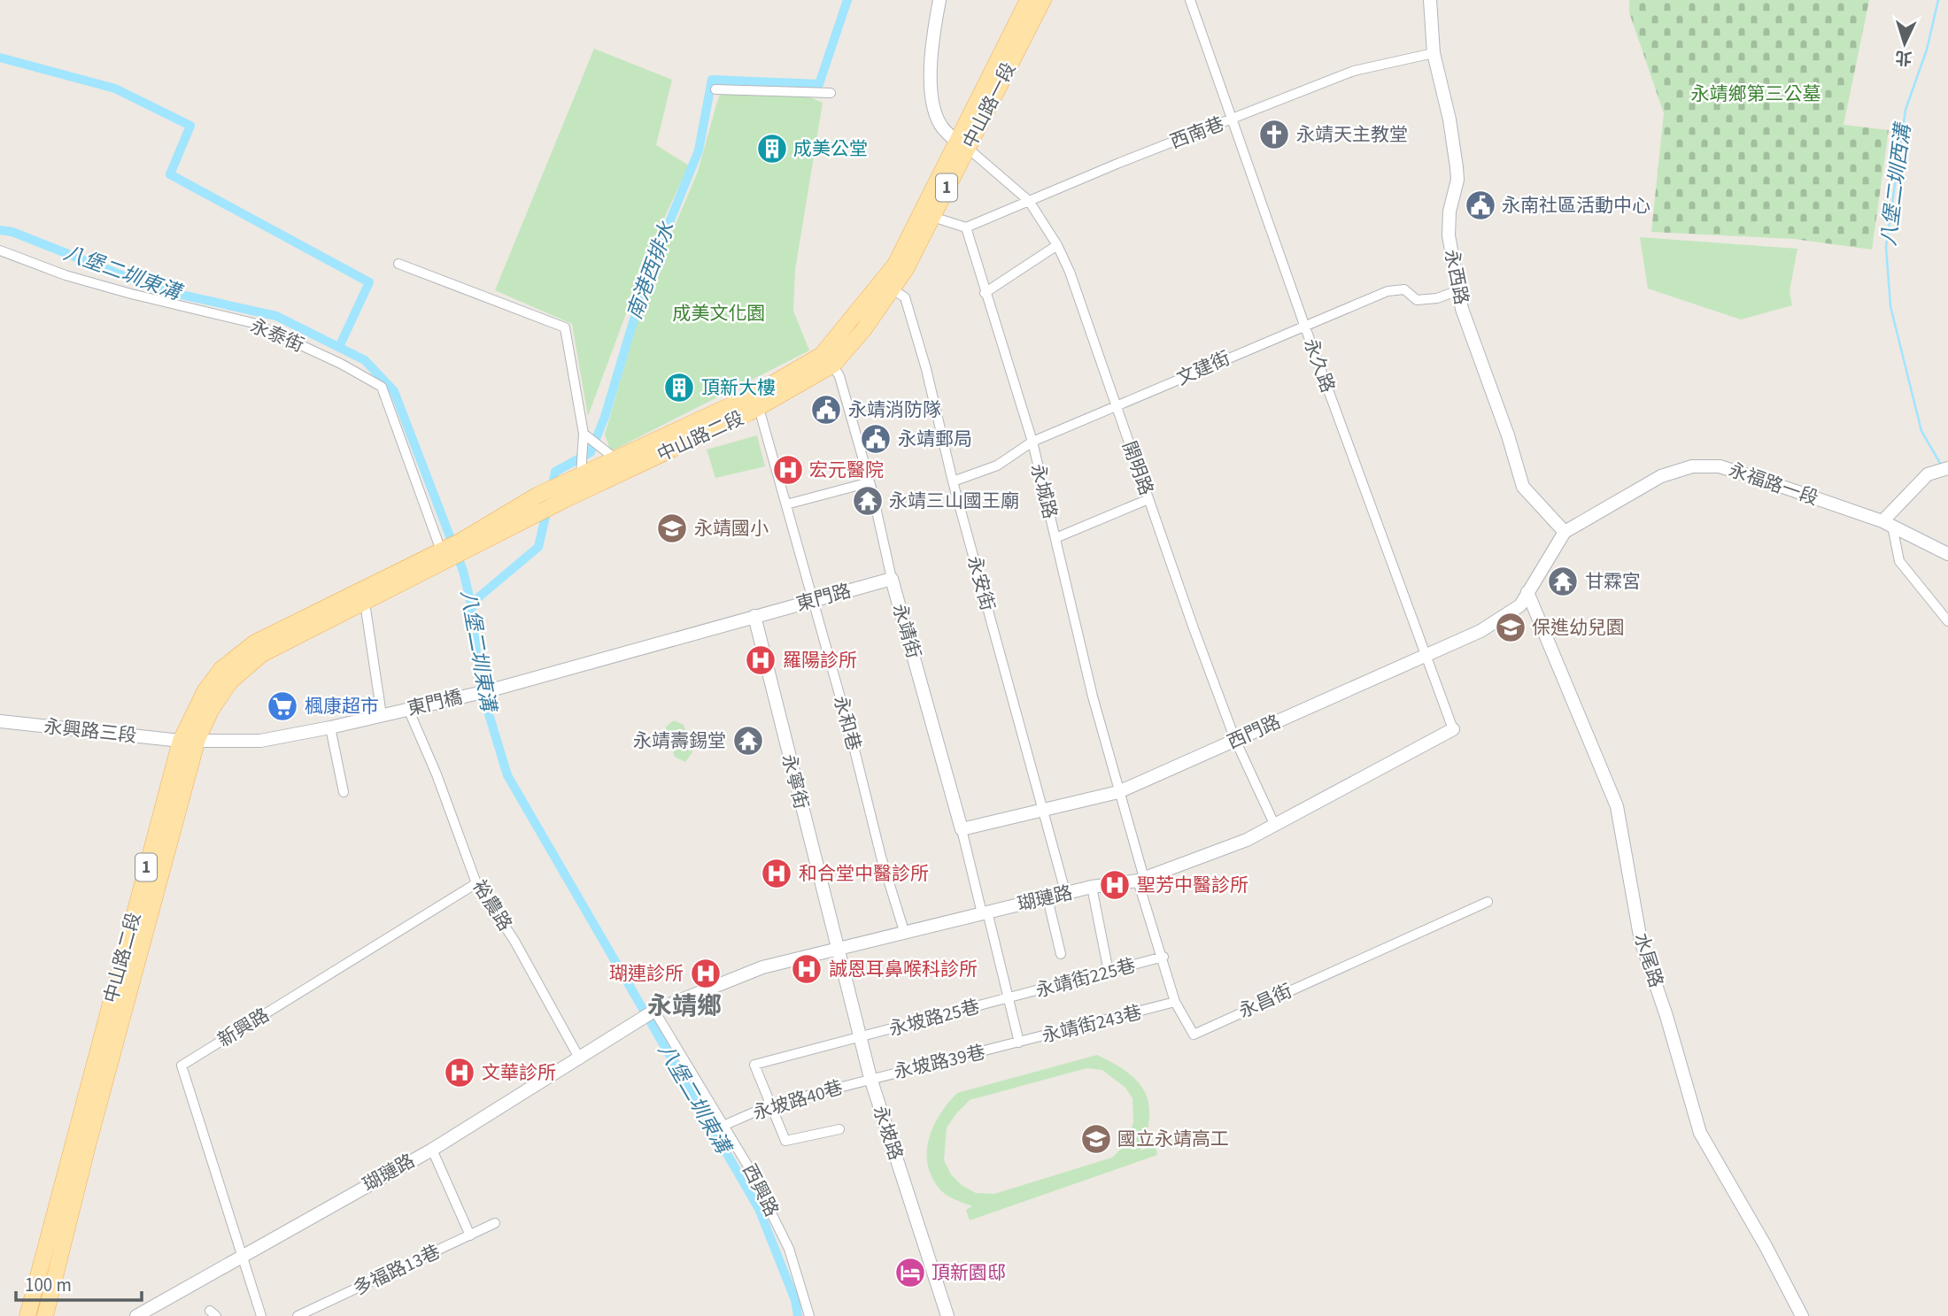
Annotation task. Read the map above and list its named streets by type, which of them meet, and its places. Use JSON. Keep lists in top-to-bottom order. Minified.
{"streets":{"main road":["中山路一段","1","中山路二段"],"street":["西南巷","永西路","永泰街","永久路","文建街","開明路","永福路一段","永城路","永安街","東門路","永靖街","東門橋","永和巷","永興路三段","西門路","永寧街","瑚璉路","裕農路","水尾路","永靖街225巷","永昌街","永坡路25巷","永靖街243巷","新興路","永坡路39巷","永坡路40巷","永坡路","西興路","多福路13巷"]},"crossings":[["中山路一段","中山路二段"],["中山路一段","開明路"],["中山路一段","永安街"],["中山路一段","永靖街"],["西南巷","永西路"],["西南巷","永久路"],["西南巷","開明路"],["西南巷","永城路"],["1","永泰街"],["1","中山路二段"],["永西路","文建街"],["永西路","永福路一段"],["永泰街","中山路二段"],["永久路","文建街"],["永久路","西門路"],["永久路","瑚璉路"],["文建街","開明路"],["文建街","永城路"],["文建街","永安街"],["中山路二段","永靖街"],["中山路二段","東門橋"],["中山路二段","永和巷"],["中山路二段","永興路三段"],["開明路","西門路"],["開明路","瑚璉路"],["永福路一段","西門路"],["永福路一段","水尾路"],["永城路","西門路"],["永城路","瑚璉路"],["永城路","永昌街"],["永安街","西門路"],["永安街","瑚璉路"],["東門路","永靖街"],["東門路","東門橋"],["東門路","永和巷"],["東門路","永寧街"],["永靖街","西門路"],["永靖街","瑚璉路"],["永靖街","永靖街225巷"],["永靖街","永坡路25巷"],["永靖街","永靖街243巷"],["東門橋","永興路三段"],["東門橋","永寧街"],["東門橋","裕農路"],["永和巷","瑚璉路"],["西門路","水尾路"],["永寧街","瑚璉路"],["永寧街","永坡路"],["瑚璉路","裕農路"],["瑚璉路","永昌街"],["瑚璉路","新興路"],["瑚璉路","永坡路"],["瑚璉路","西興路"],["裕農路","新興路"],["永靖街225巷","永昌街"],["永靖街225巷","永坡路25巷"],["永昌街","永靖街243巷"],["永坡路25巷","永坡路40巷"],["永坡路25巷","永坡路"],["永靖街243巷","永坡路39巷"],["永坡路39巷","永坡路40巷"],["永坡路39巷","永坡路"],["永坡路40巷","永坡路"],["永坡路40巷","西興路"]],"districts":["永靖鄉"],"water":["八堡二圳西溝","南港西排水","八堡二圳東溝"],"parks":["永靖鄉第三公墓","成美文化園"],"places":{"church":["永靖天主教堂"],"building":["成美公堂","頂新大樓"],"public building":["永南社區活動中心","永靖消防隊","永靖郵局"],"hospital":["宏元醫院","羅陽診所","和合堂中醫診所","聖芳中醫診所","誠恩耳鼻喉科診所","瑚連診所","文華診所"],"temple":["永靖三山國王廟","甘霖宮","永靖壽錫堂"],"school or university":["永靖國小","保進幼兒園","國立永靖高工"],"supermarket":["楓康超市"],"hotel":["頂新園邸"]},"scale_bar":"100 m","north":"bottom"}
